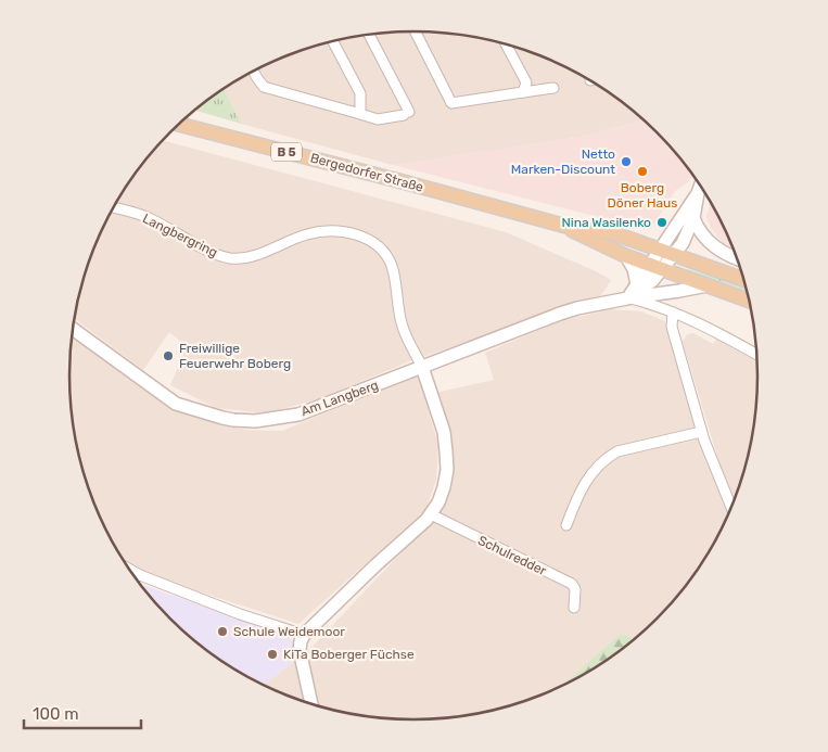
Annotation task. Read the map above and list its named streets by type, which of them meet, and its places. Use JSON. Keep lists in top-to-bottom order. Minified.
{"streets":{"main road":["B 5","Bergedorfer Straße"],"street":["Langbergring","Am Langberg","Schulredder"]},"crossings":[["Bergedorfer Straße","Am Langberg"],["Langbergring","Am Langberg"]],"places":["Netto Marken-Discount","Boberg Döner Haus","Nina Wasilenko","Freiwillige Feuerwehr Boberg","Schule Weidemoor","KiTa Boberger Füchse"],"scale_bar":"100 m"}
